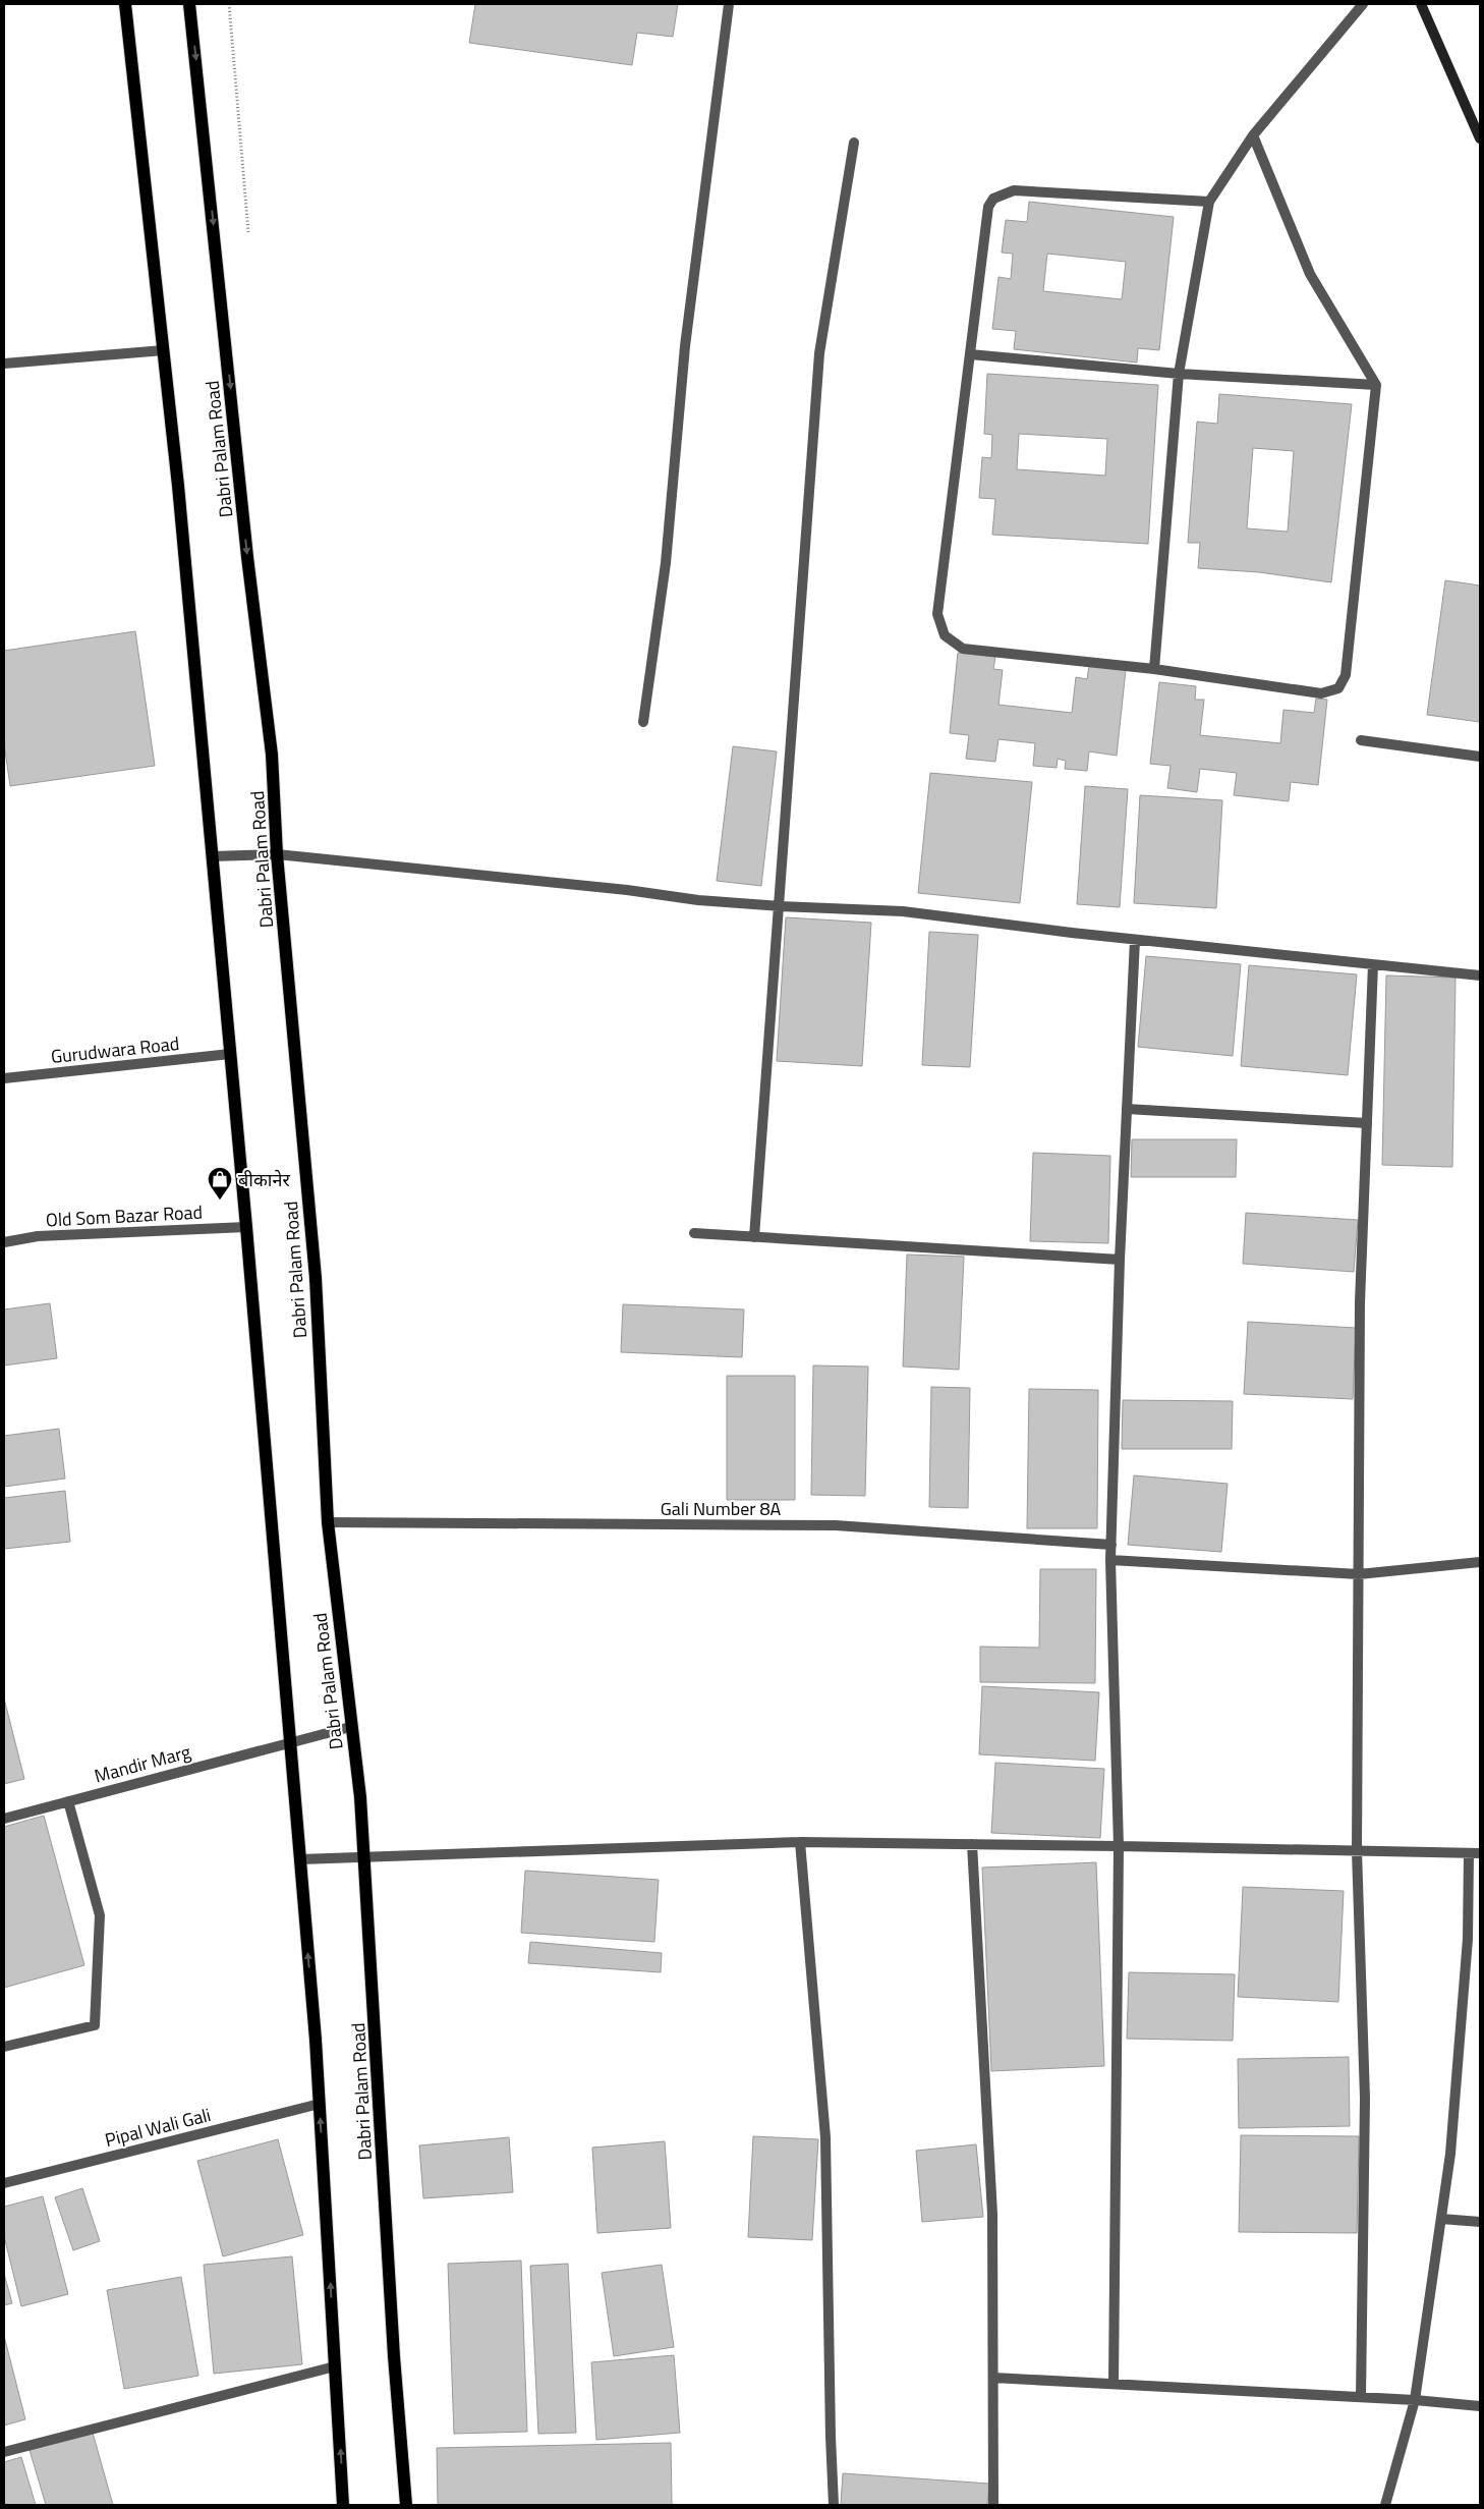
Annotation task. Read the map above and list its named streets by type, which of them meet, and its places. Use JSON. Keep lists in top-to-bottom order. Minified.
{"streets":{"main road":["Dabri Palam Road"],"street":["Gurudwara Road","Old Som Bazar Road","Gali Number 8A","Mandir Marg","Pipal Wali Gali"]},"crossings":[["Dabri Palam Road","Gali Number 8A"],["Dabri Palam Road","Mandir Marg"]],"places":{"shop":["बीकानेर"]}}
